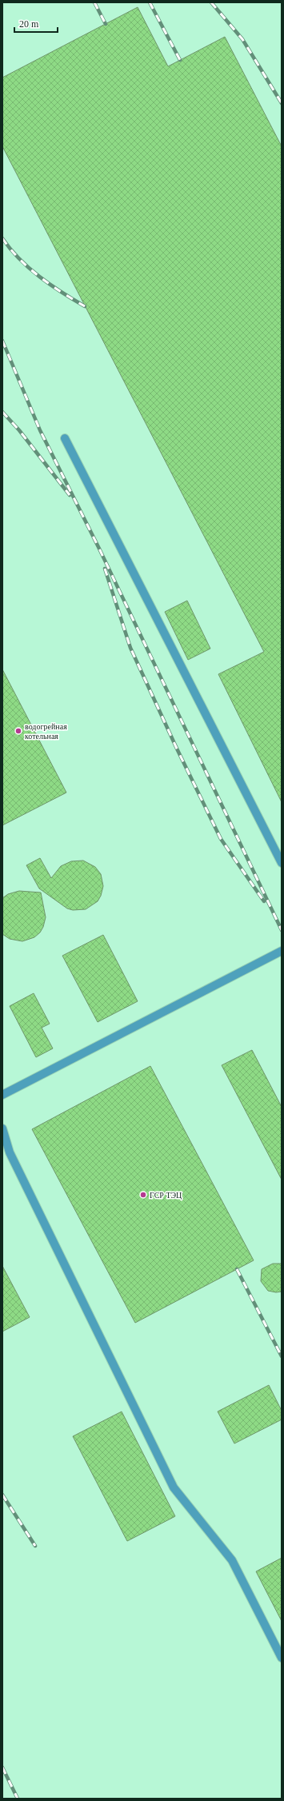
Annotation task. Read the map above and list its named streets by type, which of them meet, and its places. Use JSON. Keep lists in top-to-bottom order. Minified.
{"places":["водогрейная котельная","ГСР ТЭЦ"],"scale_bar":"20 m"}
